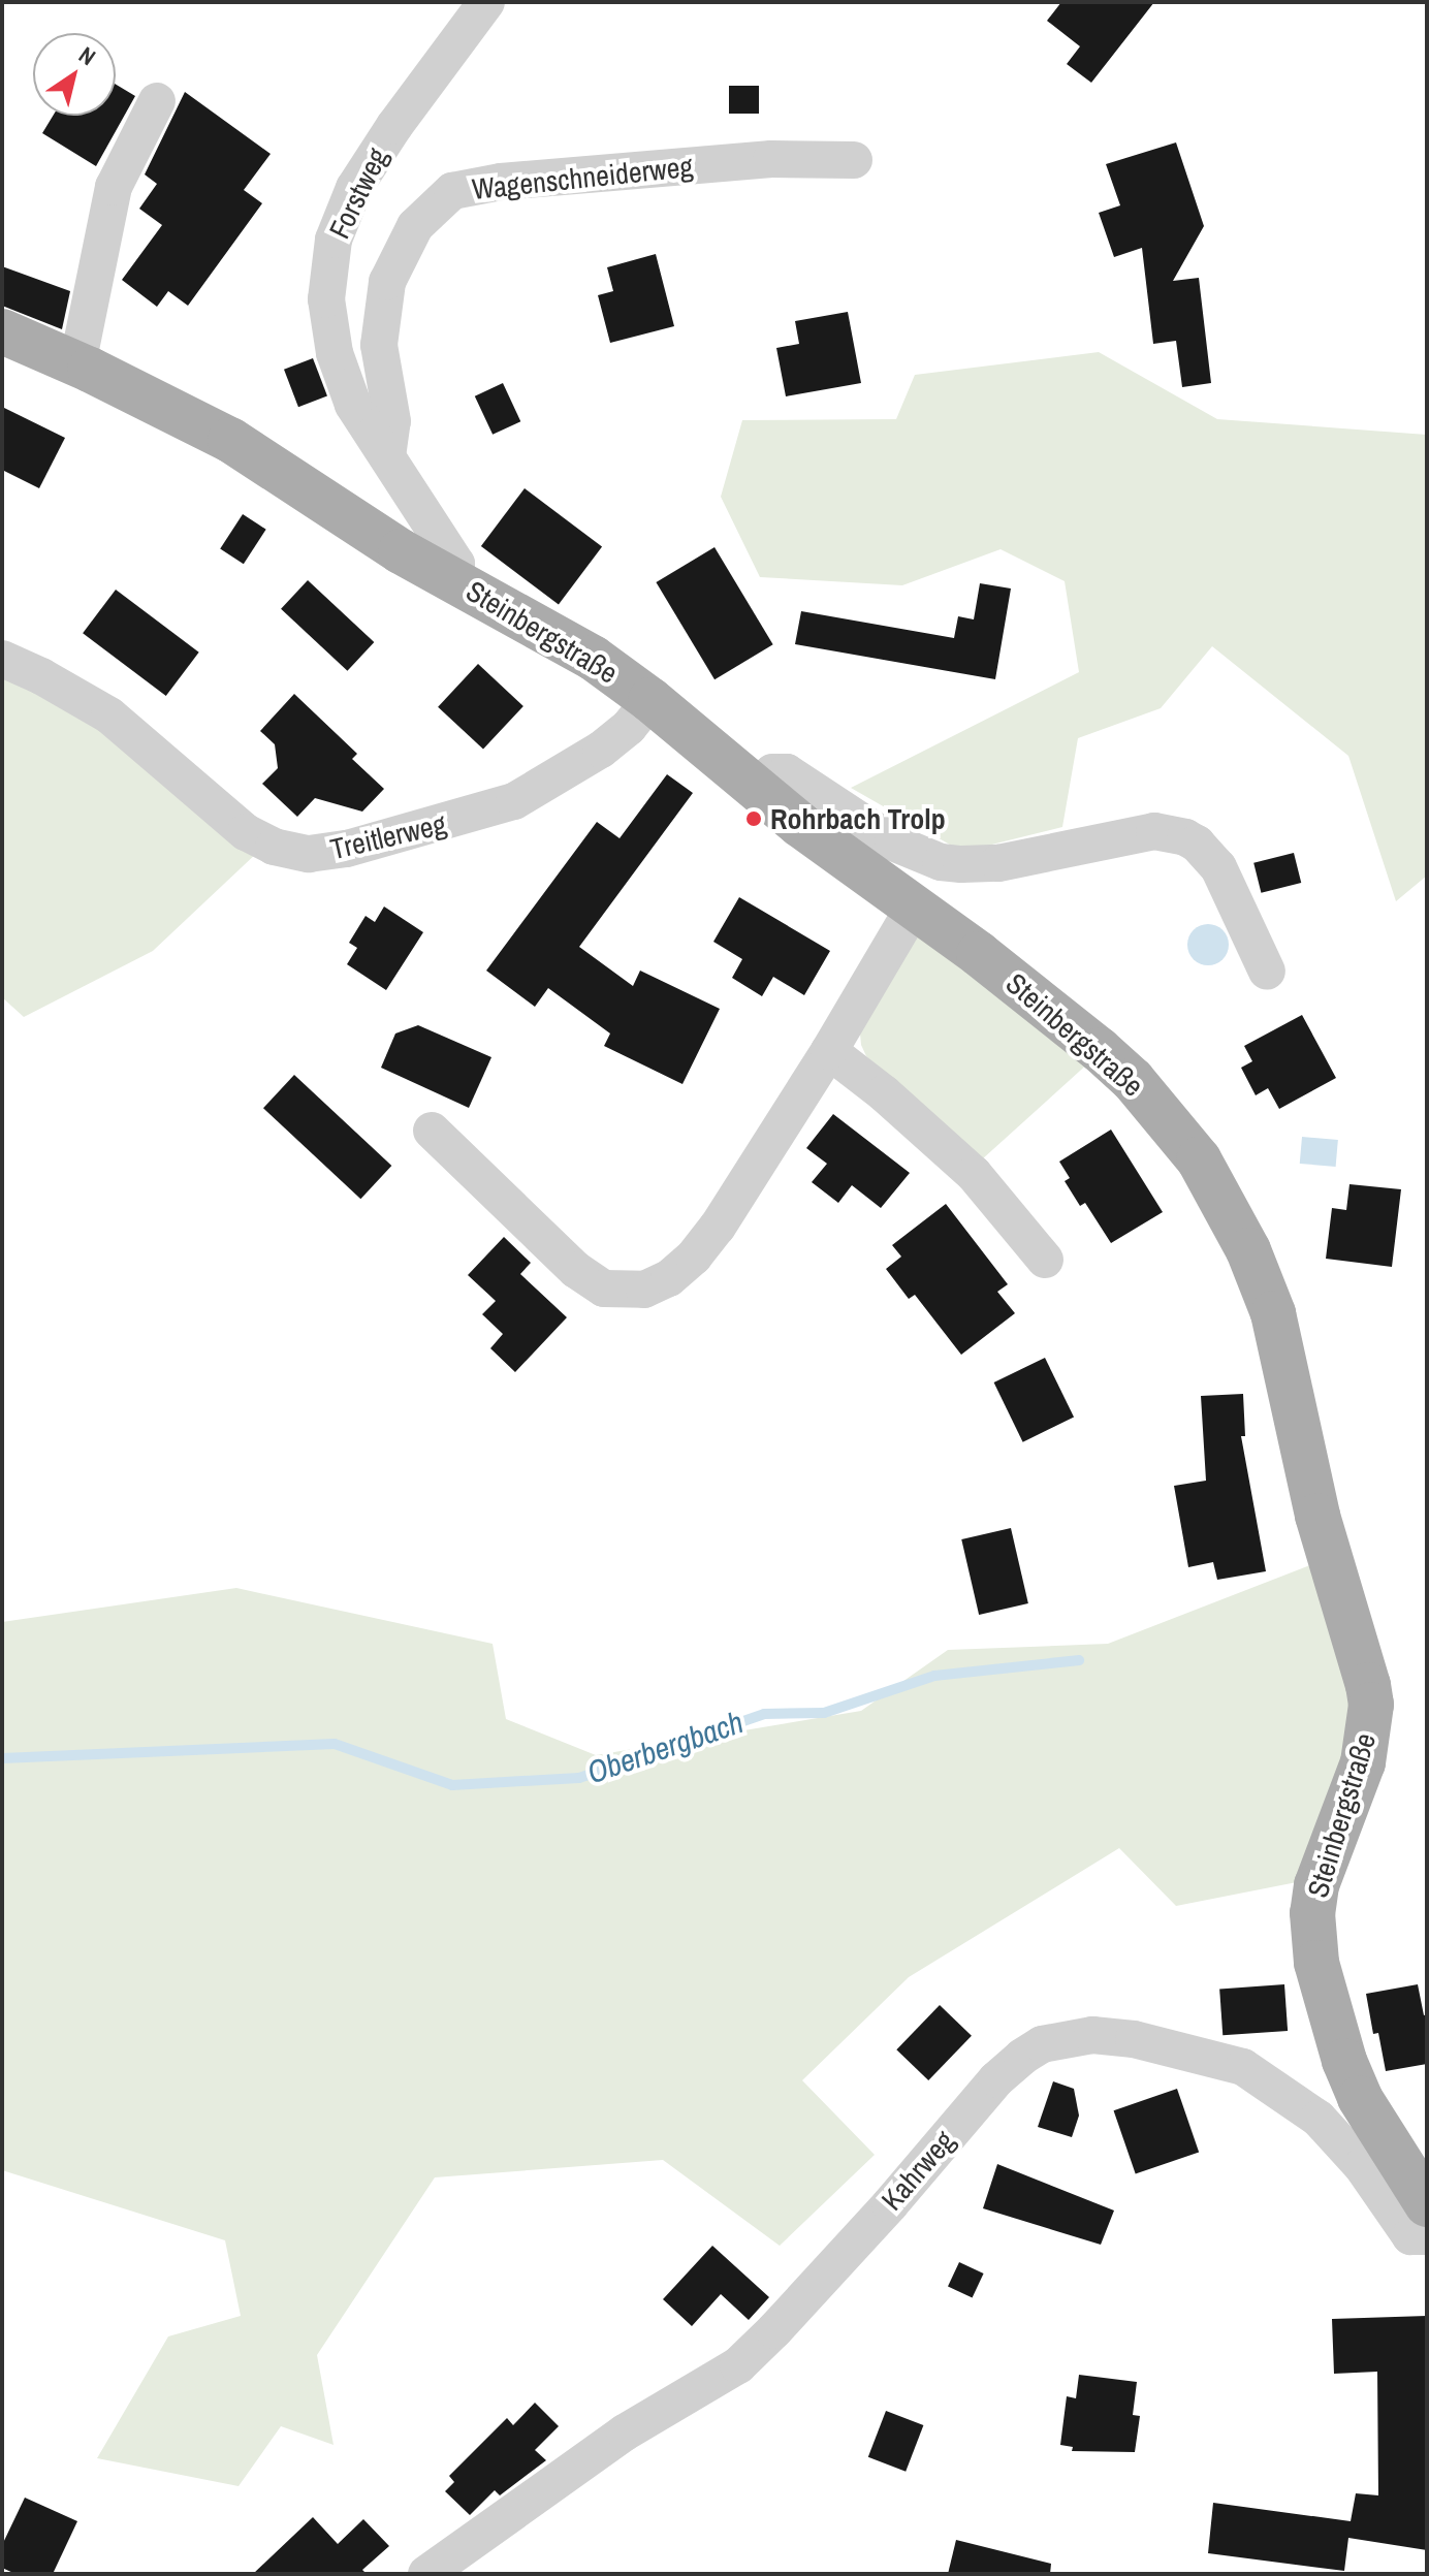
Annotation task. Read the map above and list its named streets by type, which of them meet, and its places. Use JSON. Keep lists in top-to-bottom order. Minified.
{"streets":{"main road":["Steinbergstraße"],"street":["Wagenschneiderweg","Forstweg","Treitlerweg","Kahrweg"]},"crossings":[["Wagenschneiderweg","Forstweg"],["Forstweg","Steinbergstraße"],["Steinbergstraße","Treitlerweg"]],"water":["Oberbergbach"],"places":["Rohrbach Trolp"],"north":"top right"}
